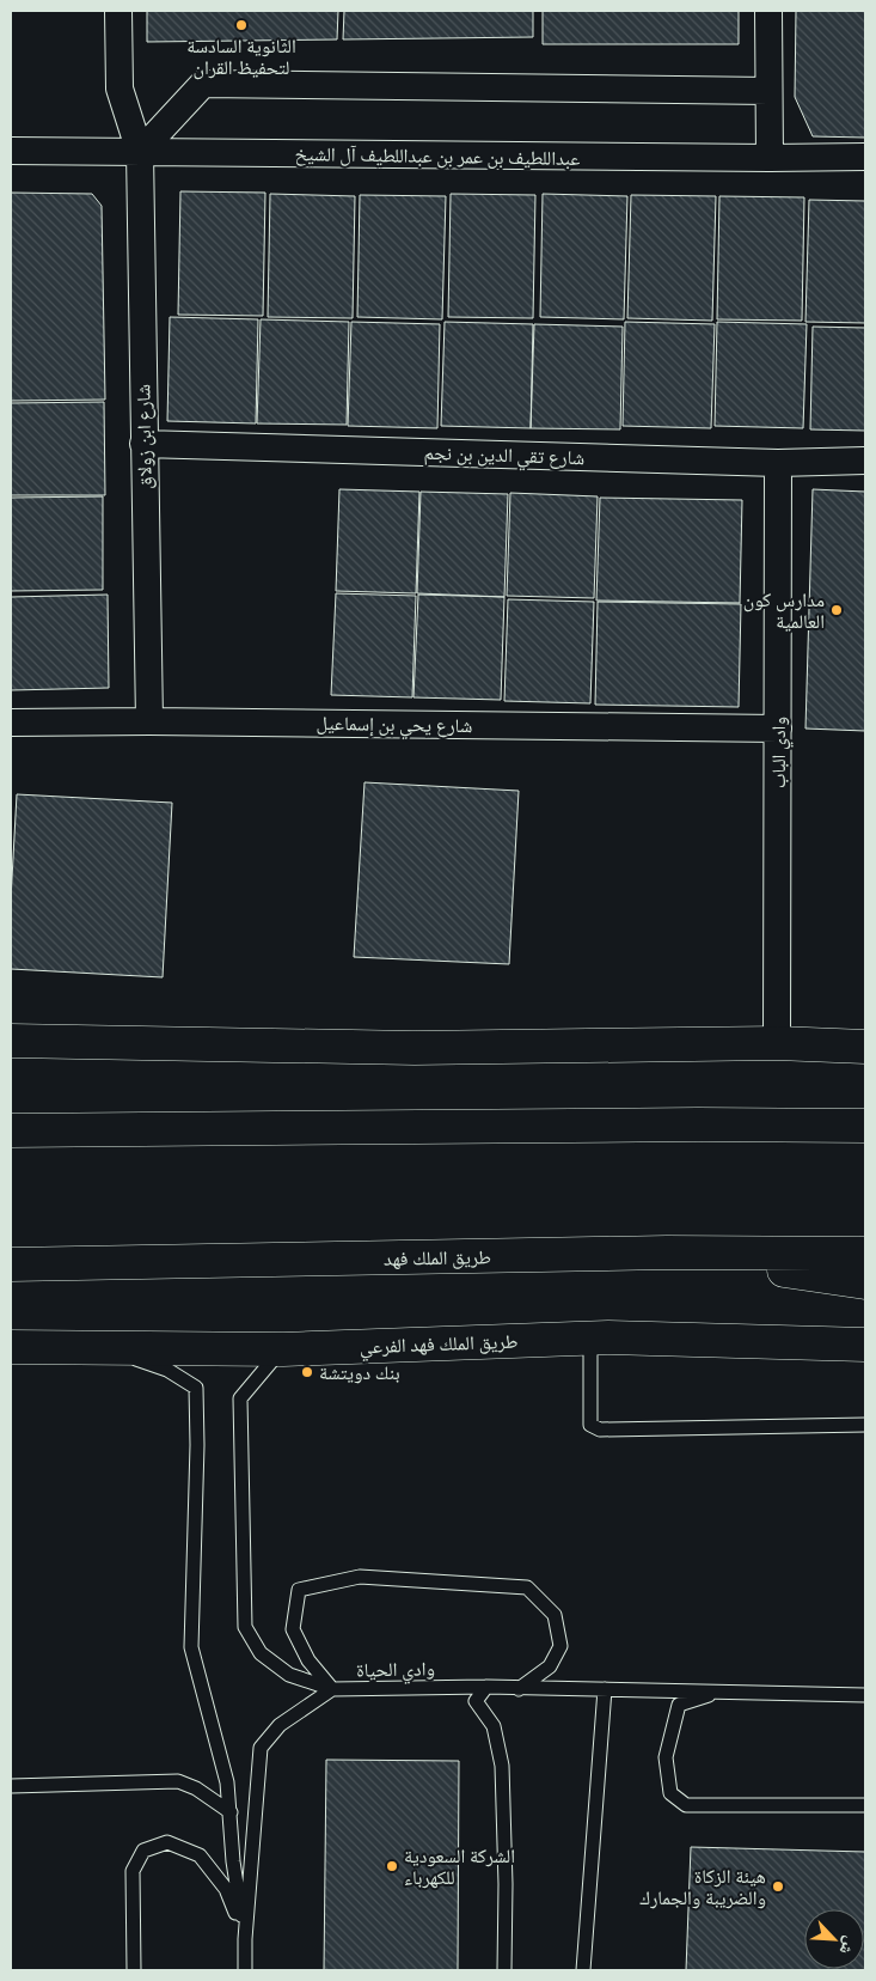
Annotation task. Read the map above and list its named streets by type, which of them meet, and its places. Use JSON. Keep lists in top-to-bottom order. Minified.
{"streets":{"main road":["طريق الملك فهد","طريق الملك فهد الفرعي"],"street":["عبداللطيف بن عمر بن عبداللطيف آل الشيخ","شارع ابن زولاق","شارع تقي الدين بن نجم","شارع يحي بن إسماعيل","وادي الباب"],"lane":["وادي الحياة"]},"crossings":[["عبداللطيف بن عمر بن عبداللطيف آل الشيخ","شارع ابن زولاق"],["شارع ابن زولاق","شارع تقي الدين بن نجم"],["شارع ابن زولاق","شارع يحي بن إسماعيل"],["شارع تقي الدين بن نجم","وادي الباب"],["شارع يحي بن إسماعيل","وادي الباب"],["طريق الملك فهد الفرعي","وادي الحياة"]],"places":["الثانوية السادسة لتحفيظ القران","مدارس كون العالمية","بنك دويتشة","الشركة السعودية للكهرباء","هيئة الزكاة والضريبة والجمارك"],"north":"bottom right"}
